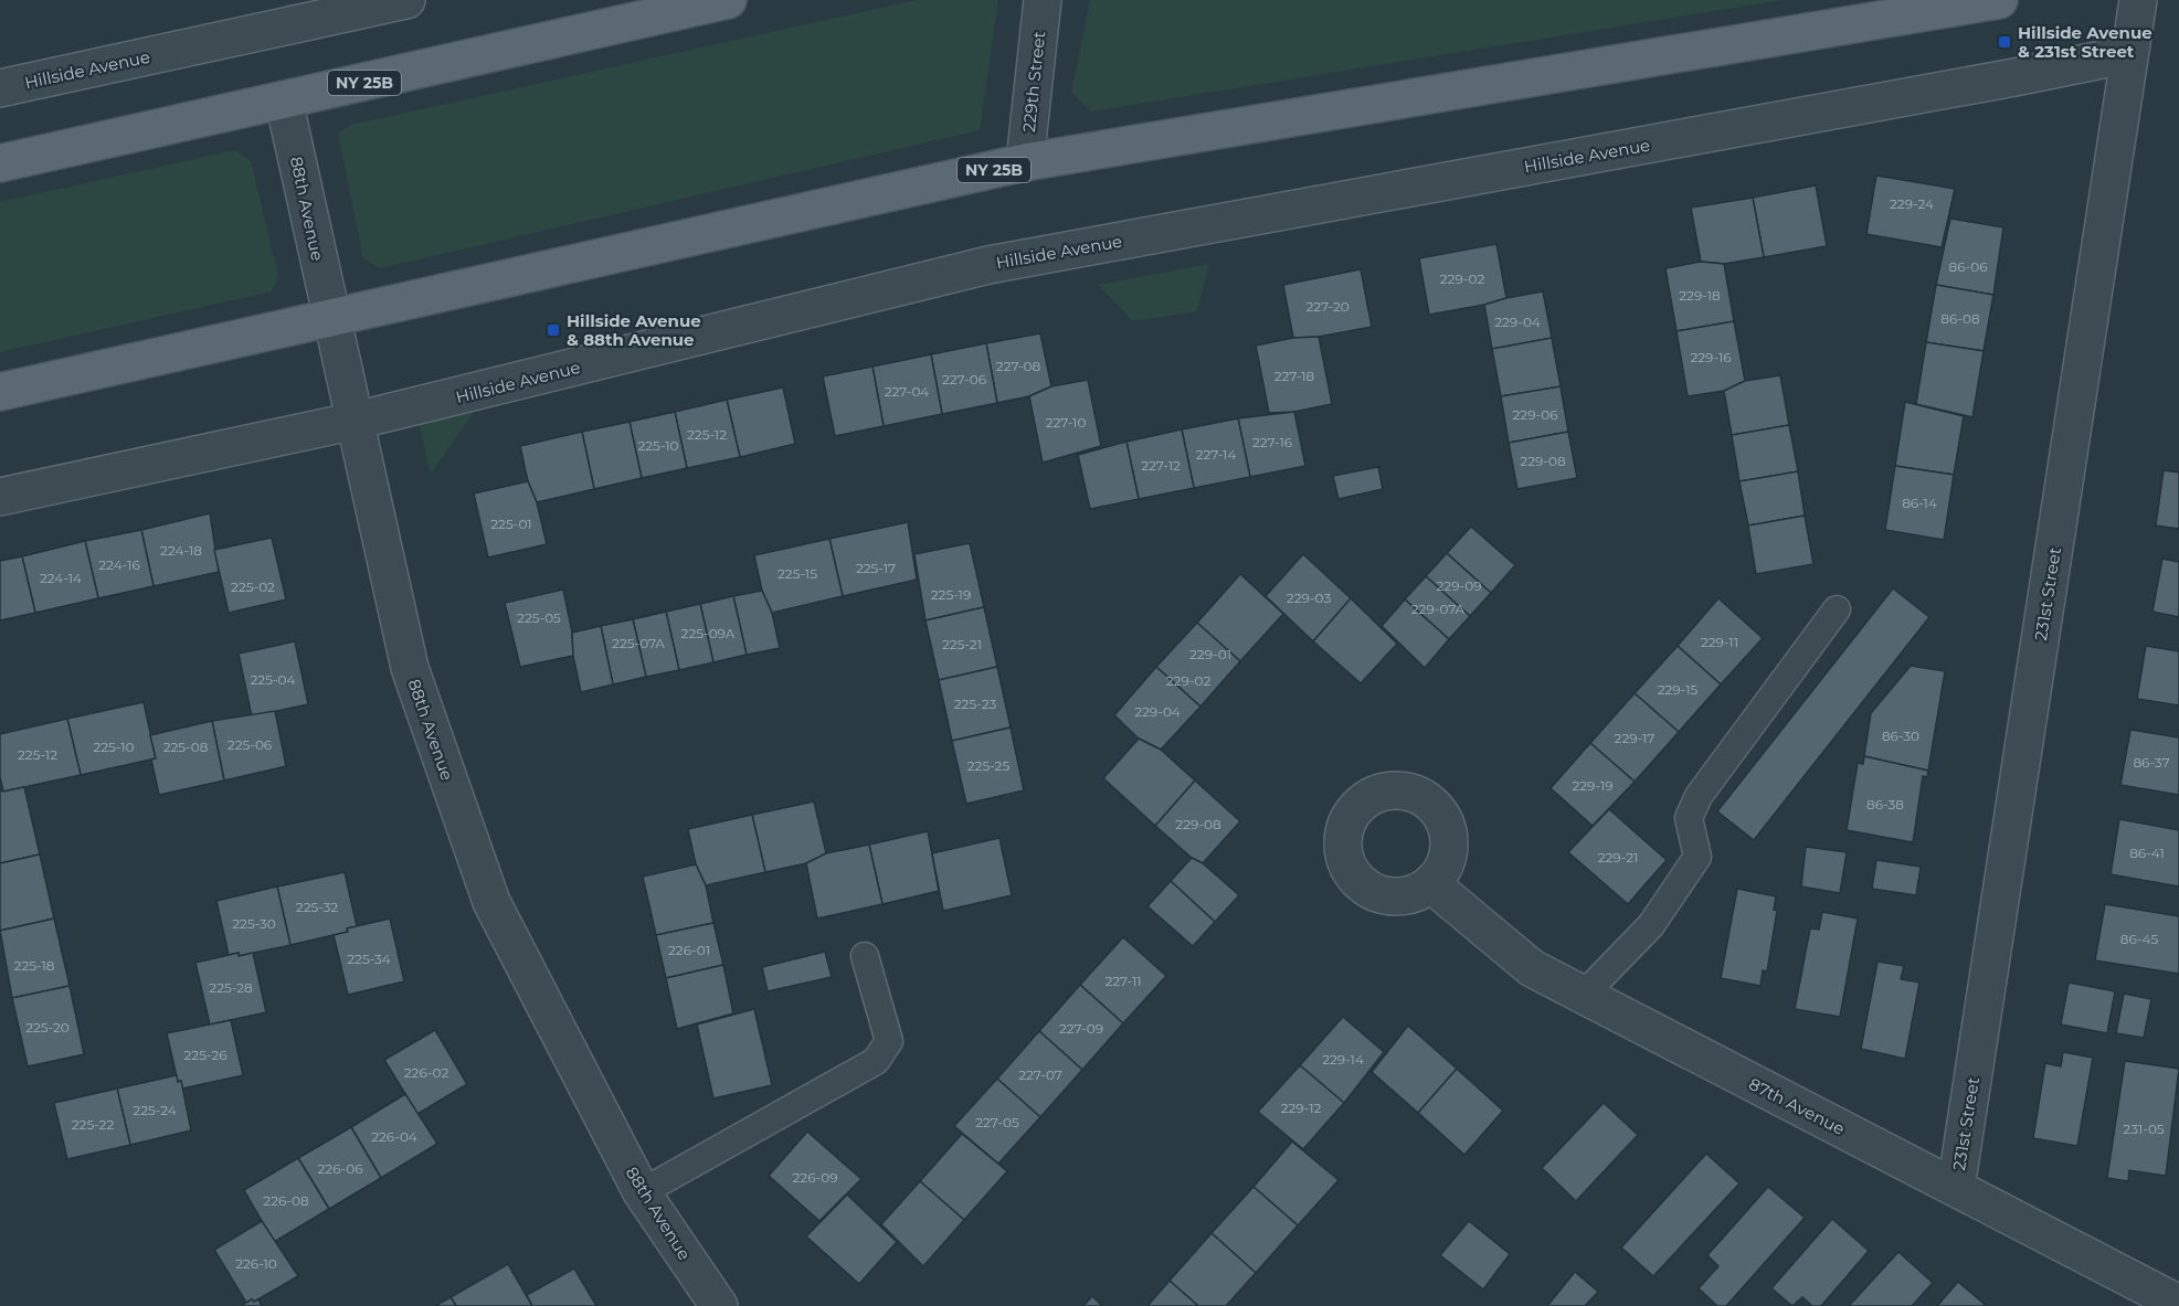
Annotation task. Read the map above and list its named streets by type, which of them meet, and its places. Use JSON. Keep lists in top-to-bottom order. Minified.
{"streets":{"main road":["NY 25B"],"street":["Hillside Avenue","229th Street","88th Avenue","231st Street","87th Avenue"]},"crossings":[["Hillside Avenue","88th Avenue"],["Hillside Avenue","231st Street"],["229th Street","NY 25B"],["NY 25B","88th Avenue"],["231st Street","87th Avenue"]],"places":{"transit":["Hillside Avenue & 231st Street","Hillside Avenue & 88th Avenue"]},"house_numbers":["229-24","86-06","229-02","229-18","227-20","86-08","229-04","229-16","227-08","227-18","227-06","227-04","229-06","227-10","225-12","227-16","225-10","227-14","229-08","227-12","86-14","225-01","224-18","224-16","225-17","225-15","224-14","229-09","225-02","225-19","229-03","229-07A","225-05","225-09A","229-11","225-07A","225-21","229-01","225-04","229-02","229-15","225-23","229-04","86-30","229-17","225-06","225-10","225-08","225-12","86-37","225-25","229-19","86-38","229-08","86-41","229-21","225-32","225-30","86-45","226-01","225-34","225-18","227-11","225-28","225-20","227-09","225-26","229-14","226-02","227-07","229-12","225-24","227-05","225-22","231-05","226-04","226-06","226-09","226-08","226-10"]}
